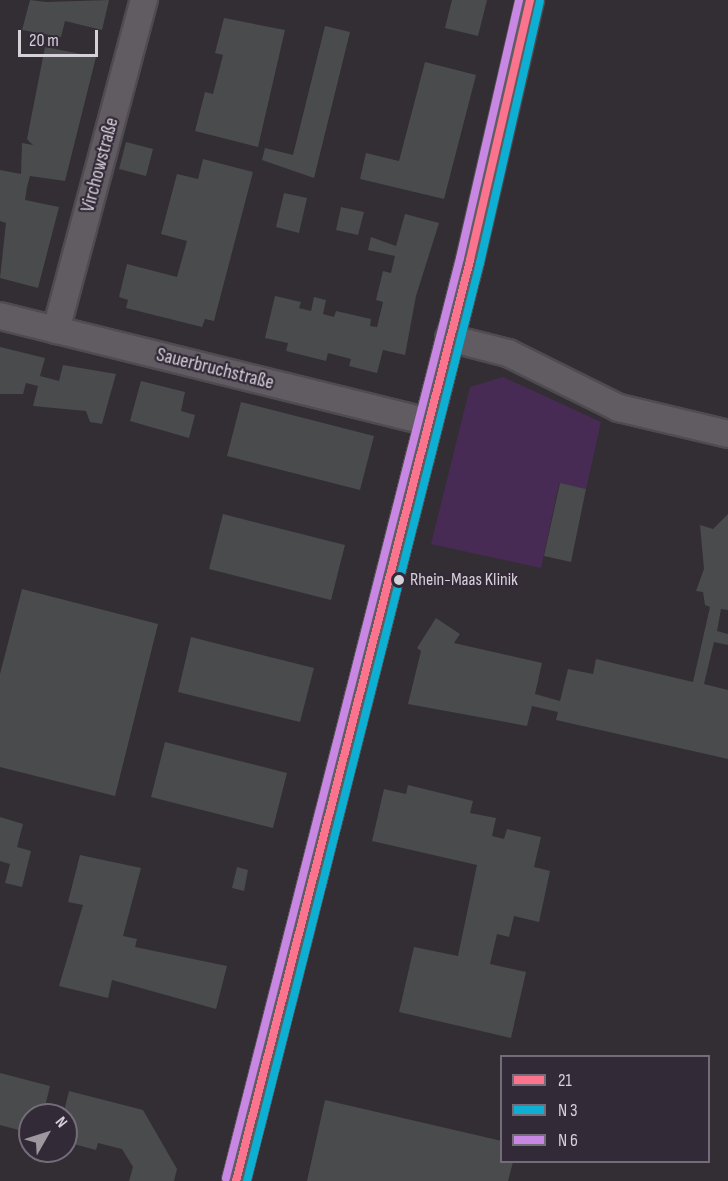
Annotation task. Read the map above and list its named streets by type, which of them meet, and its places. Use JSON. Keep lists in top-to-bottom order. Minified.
{"streets":{"street":["Virchowstraße","Sauerbruchstraße"]},"crossings":[["Virchowstraße","Sauerbruchstraße"]],"places":["Rhein-Maas Klinik"],"lines":["transit line 21"],"legend":["21","N 3","N 6"],"scale_bar":"20 m","north":"top right"}
